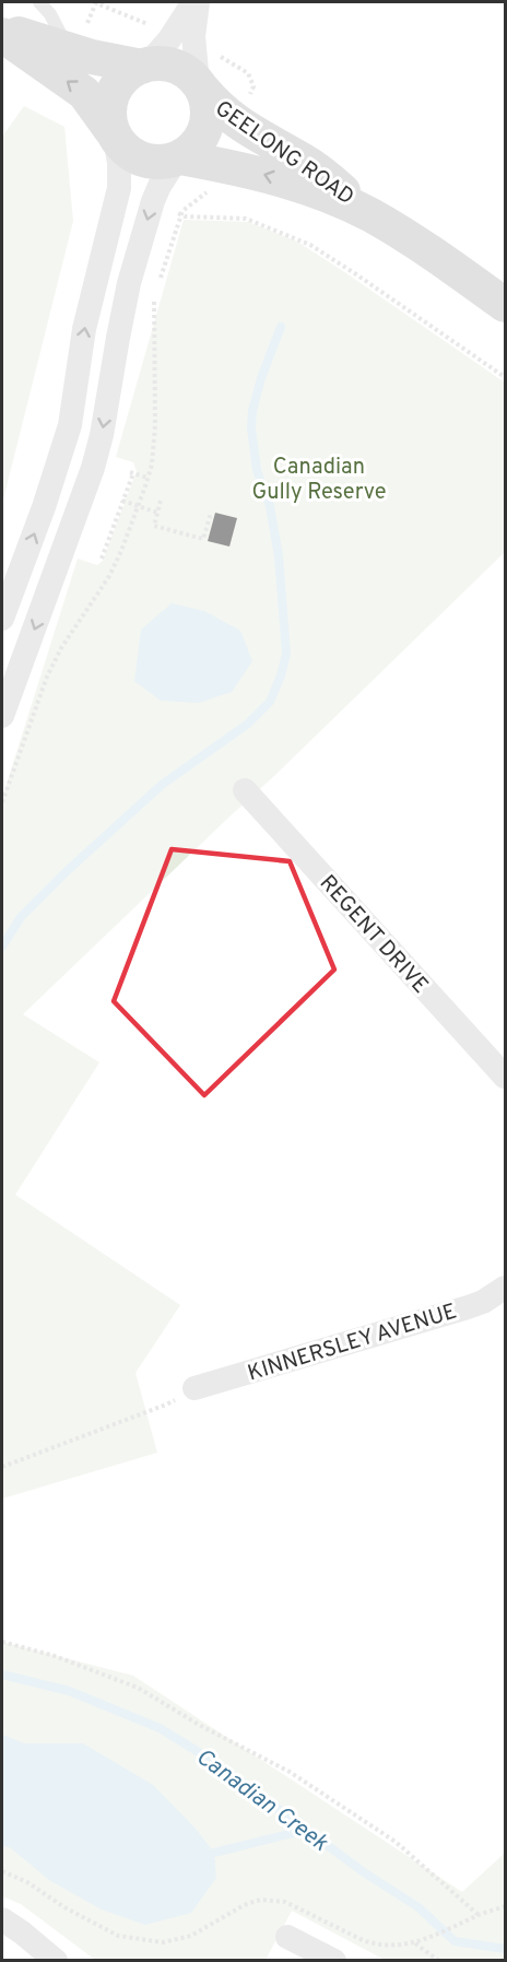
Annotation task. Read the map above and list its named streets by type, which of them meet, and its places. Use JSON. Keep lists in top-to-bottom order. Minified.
{"streets":{"main road":["GEELONG ROAD"],"street":["REGENT DRIVE","KINNERSLEY AVENUE"]},"water":["Canadian Creek"],"parks":["Canadian Gully Reserve"]}
